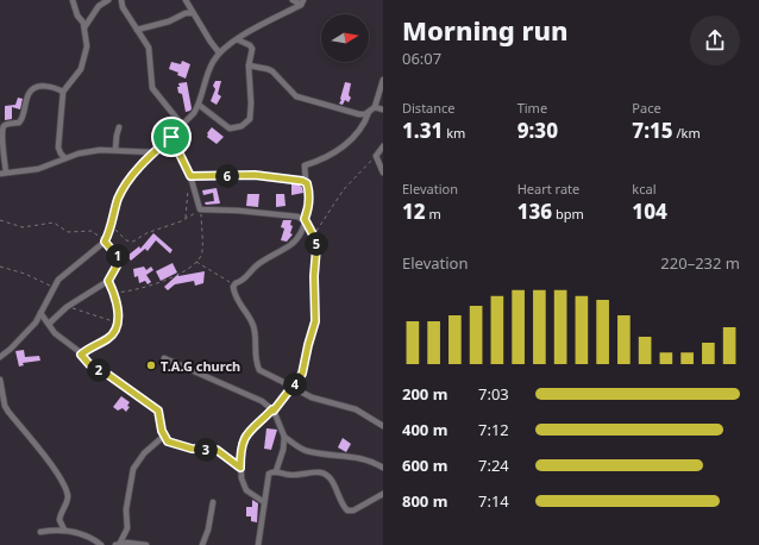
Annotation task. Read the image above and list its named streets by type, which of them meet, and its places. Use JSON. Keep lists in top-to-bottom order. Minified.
{"places":["T.A.G church"],"north":"right","page":{"heading":["Morning run","06:07"],"stats":[["Distance","1.31 km"],["Time","9:30"],["Pace","7:15 /km"],["Elevation","12 m"],["Heart rate","136 bpm"],["kcal","104"]],"pins":["6","5","1","2","4","3"],"chart":["Elevation","220–232 m"],"list":[{"name":"200 m","note":"7:03"},{"name":"400 m","note":"7:12"},{"name":"600 m","note":"7:24"},{"name":"800 m","note":"7:14"}]}}
